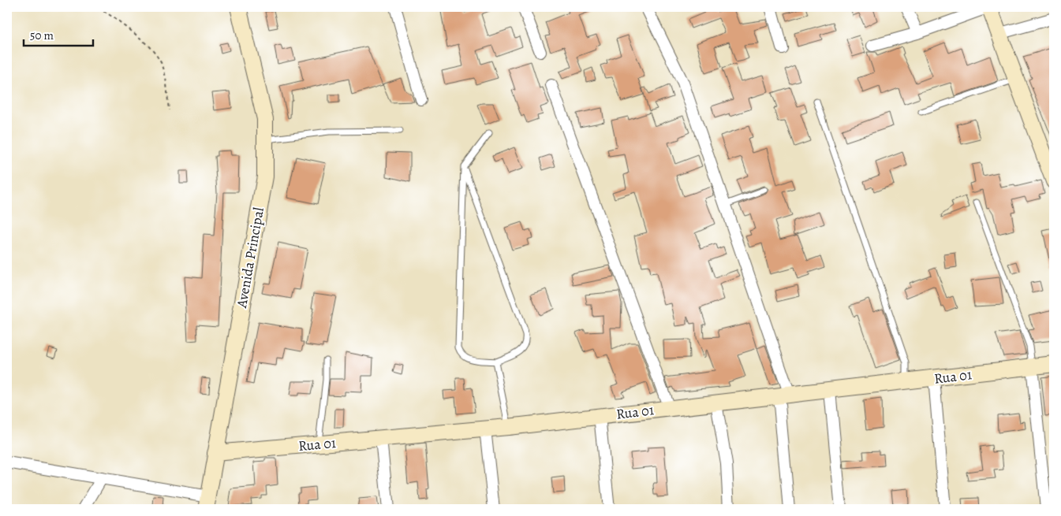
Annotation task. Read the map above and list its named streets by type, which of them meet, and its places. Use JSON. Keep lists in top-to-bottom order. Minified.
{"streets":{"street":["Avenida Principal","Rua 01"]},"crossings":[["Avenida Principal","Rua 01"]],"scale_bar":"50 m"}
